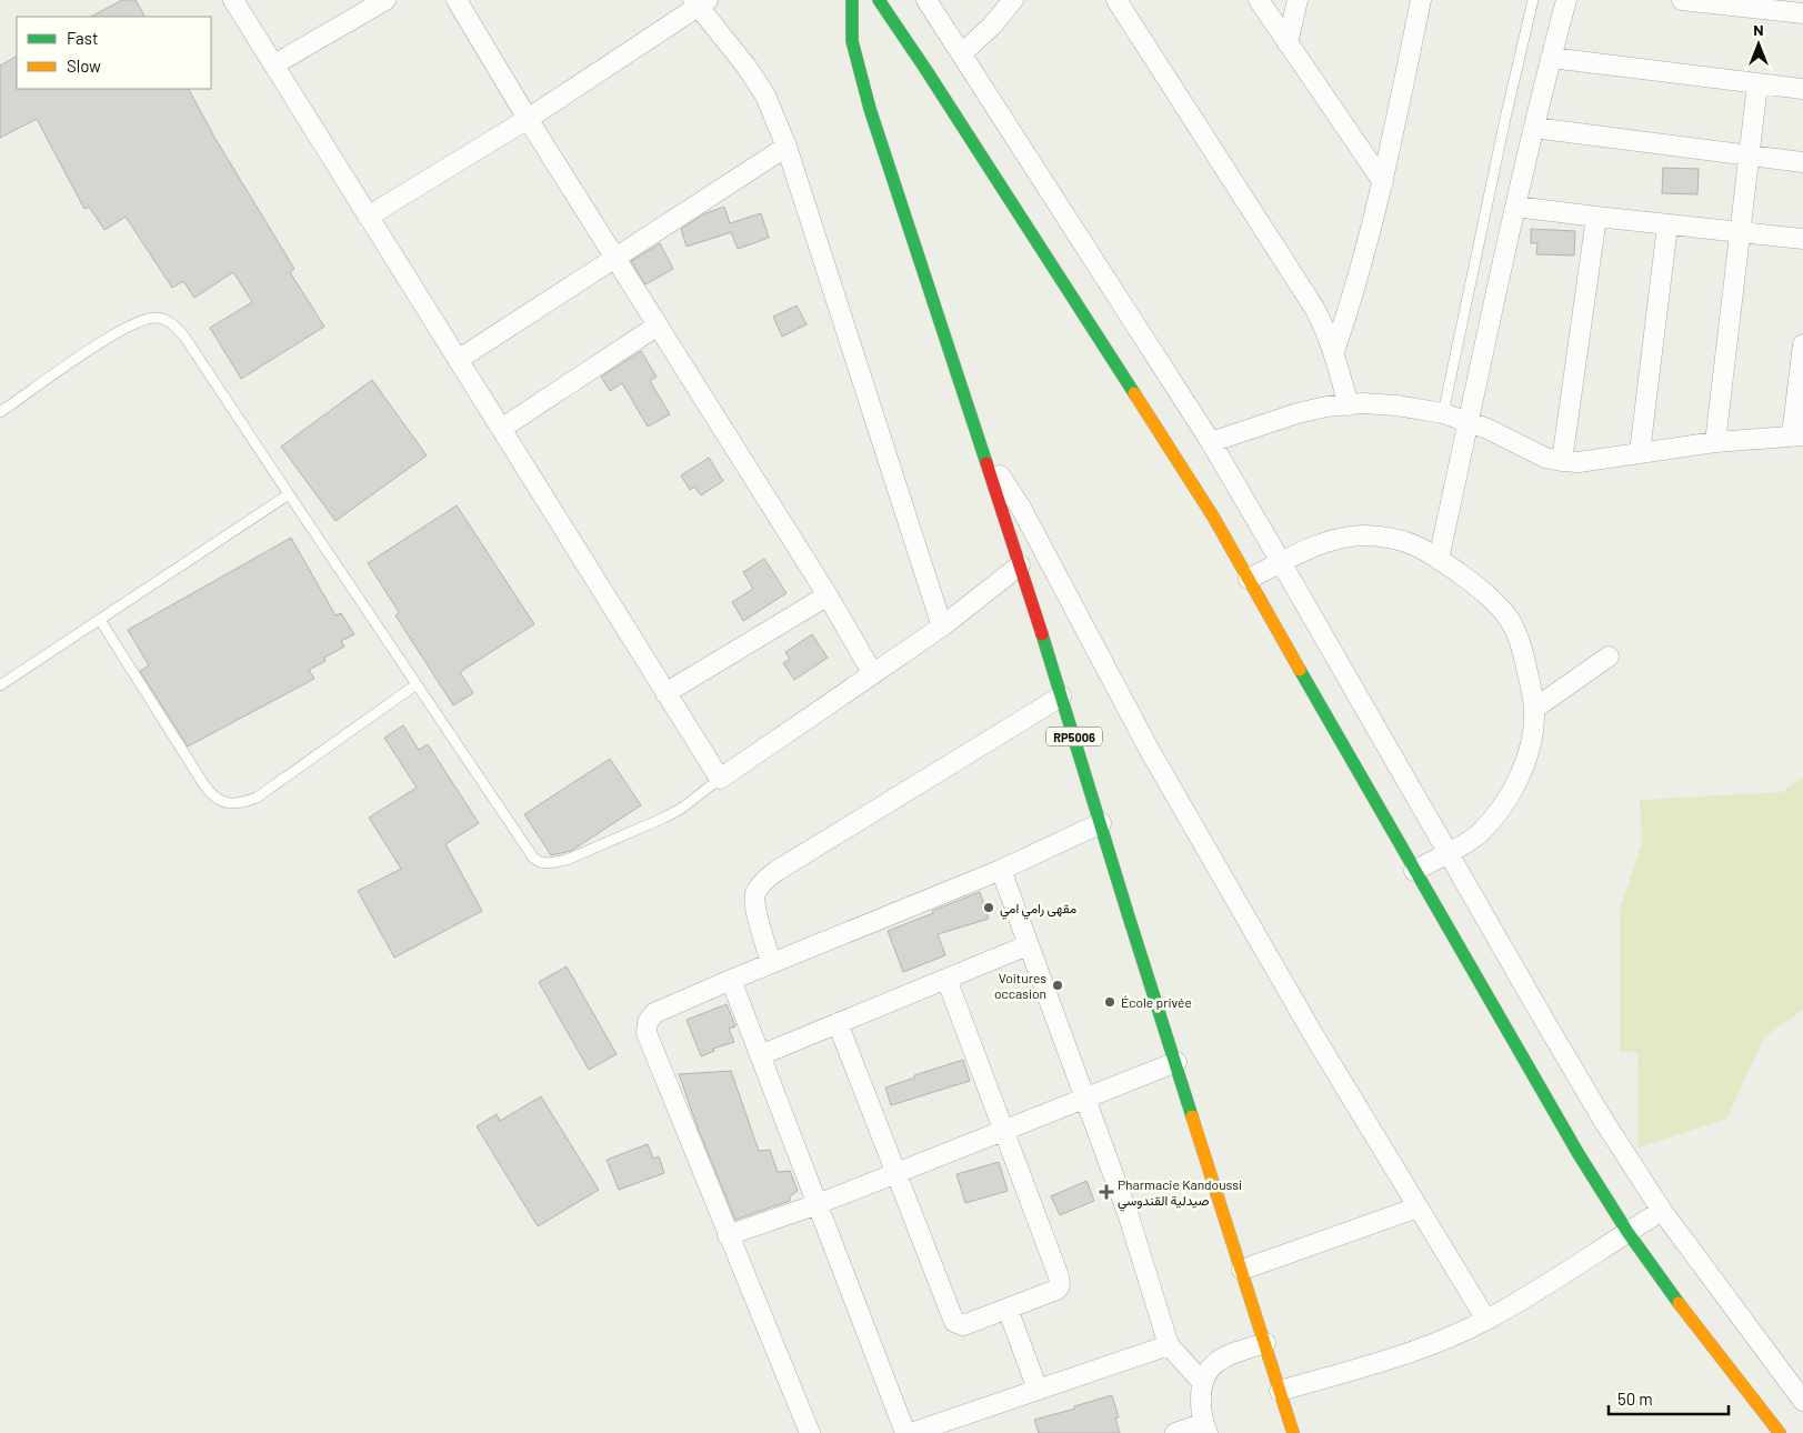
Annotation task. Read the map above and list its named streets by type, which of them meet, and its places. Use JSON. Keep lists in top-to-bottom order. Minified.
{"streets":{"street":["RP5006"]},"places":{"other":["مقهى رامي امي","Voitures occasion","École privée"],"health":["Pharmacie Kandoussi صيدلية القندوسي"]},"legend":["Fast","Slow"],"scale_bar":"50 m","north":"top"}
